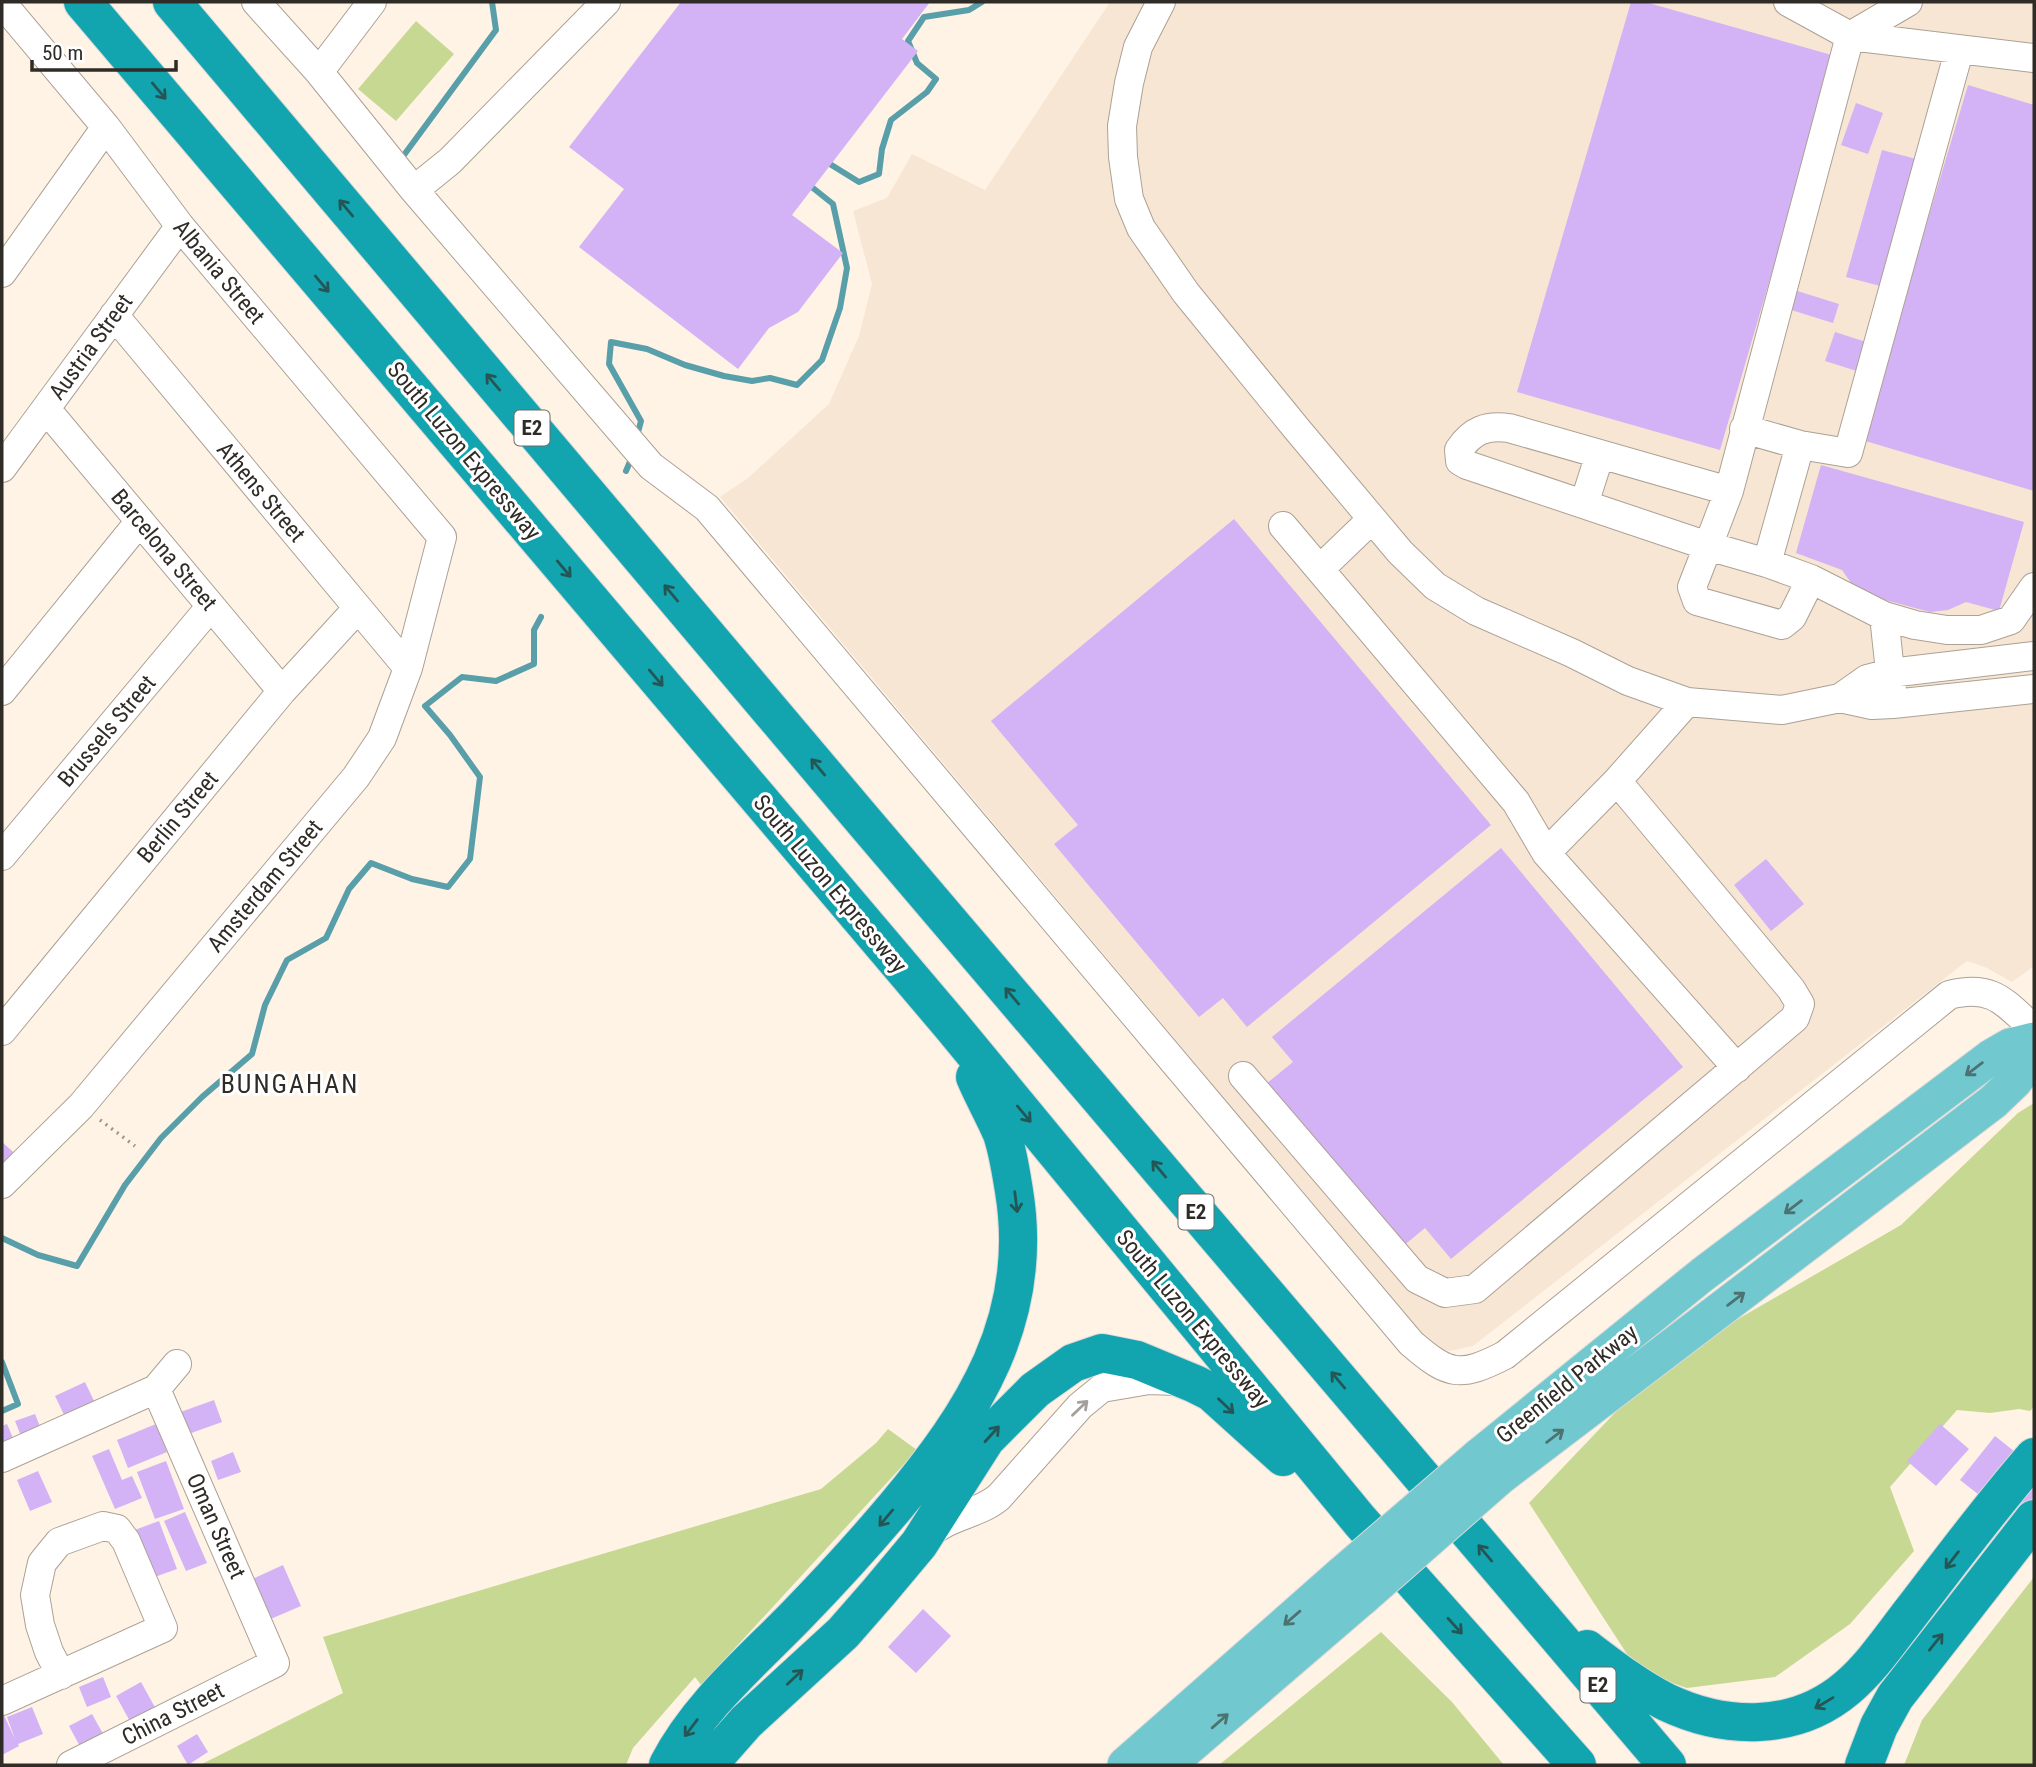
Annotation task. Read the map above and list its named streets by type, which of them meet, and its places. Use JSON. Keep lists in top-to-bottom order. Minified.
{"streets":{"highway":["E2","South Luzon Expressway"],"main road":["Greenfield Parkway"],"street":["Albania Street","Austria Street","Athens Street","Barcelona Street","Brussels Street","Berlin Street","Amsterdam Street","Oman Street","China Street"]},"crossings":[["Albania Street","Austria Street"],["Albania Street","Amsterdam Street"],["Austria Street","Athens Street"],["Austria Street","Barcelona Street"],["Athens Street","Berlin Street"],["Athens Street","Amsterdam Street"],["Barcelona Street","Brussels Street"],["Barcelona Street","Berlin Street"],["Oman Street","China Street"]],"districts":["BUNGAHAN"],"scale_bar":"50 m"}
